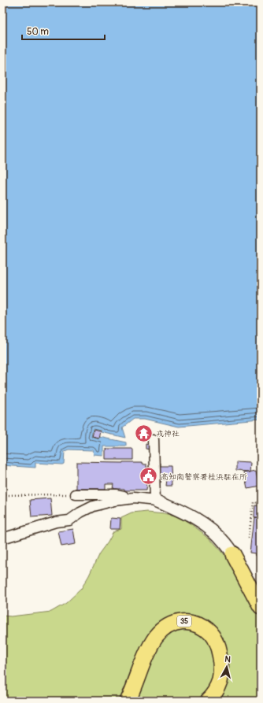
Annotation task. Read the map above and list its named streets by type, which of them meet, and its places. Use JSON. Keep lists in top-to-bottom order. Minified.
{"streets":{"main road":["35"]},"places":{"temple":["戎神社"],"public building":["高知南警察署桂浜駐在所"]},"scale_bar":"50 m","north":"top"}
